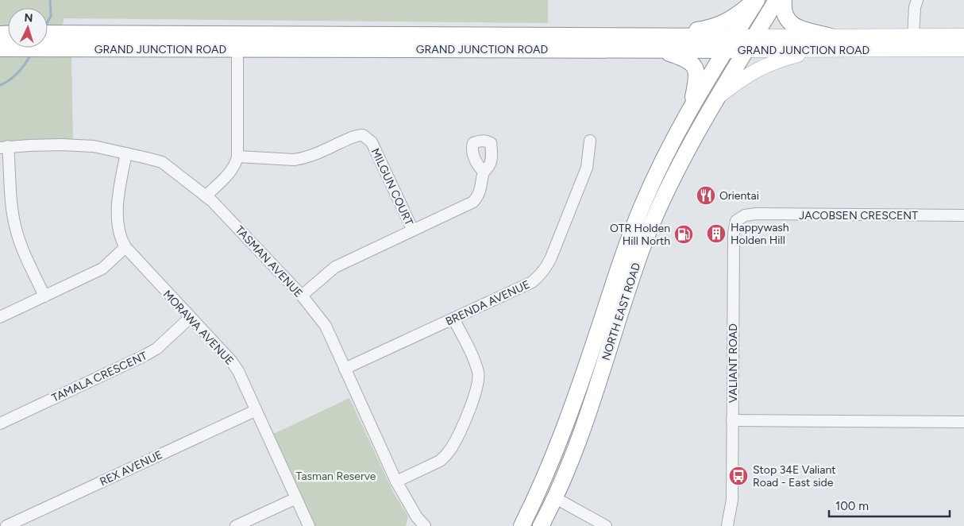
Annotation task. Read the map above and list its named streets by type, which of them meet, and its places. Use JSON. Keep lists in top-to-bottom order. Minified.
{"streets":{"highway":["GRAND JUNCTION ROAD","NORTH EAST ROAD"],"street":["MILGUN COURT","JACOBSEN CRESCENT","TASMAN AVENUE","BRENDA AVENUE","MORAWA AVENUE","VALIANT ROAD","TAMALA CRESCENT","REX AVENUE"]},"crossings":[["GRAND JUNCTION ROAD","NORTH EAST ROAD"],["JACOBSEN CRESCENT","VALIANT ROAD"],["TASMAN AVENUE","BRENDA AVENUE"],["TASMAN AVENUE","MORAWA AVENUE"],["MORAWA AVENUE","TAMALA CRESCENT"],["MORAWA AVENUE","REX AVENUE"]],"parks":["Tasman Reserve"],"places":{"restaurant":["Orientai"],"building":["Happywash Holden Hill"],"fuel station":["OTR Holden Hill North"],"bus stop":["Stop 34E Valiant Road - East side"]},"scale_bar":"100 m","north":"top"}
